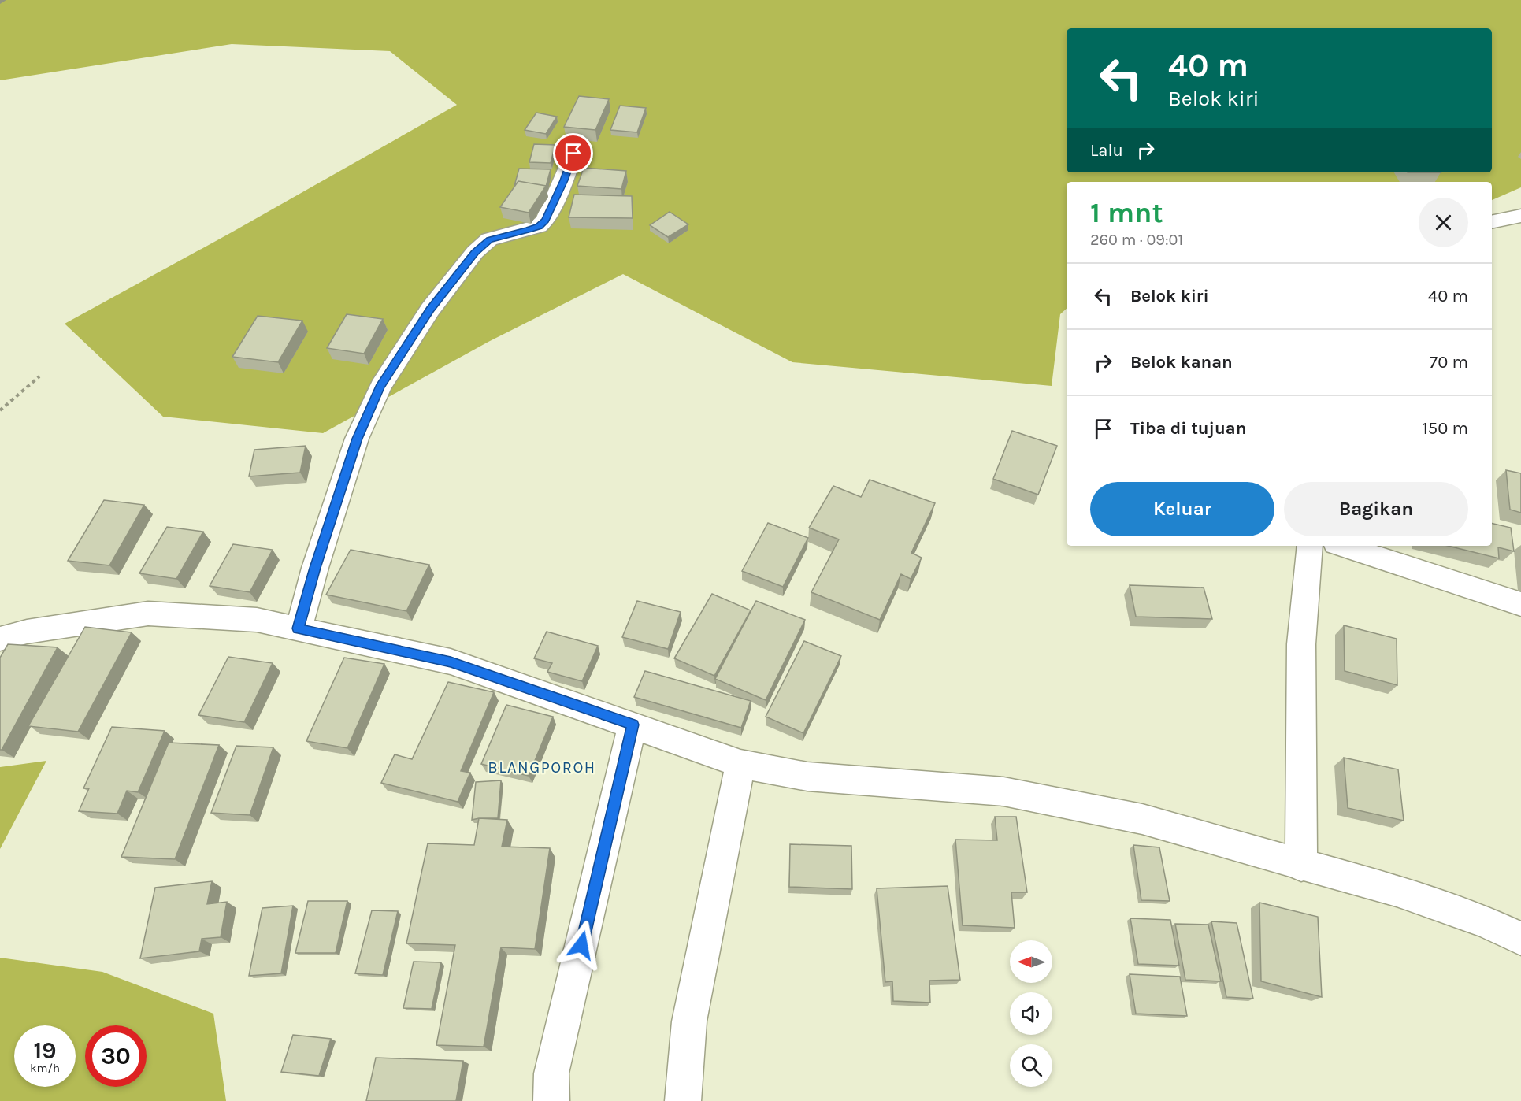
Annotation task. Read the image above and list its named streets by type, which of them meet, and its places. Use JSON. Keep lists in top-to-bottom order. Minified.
{"districts":["BLANGPOROH"],"north":"left","page":{"turn":["40 m","Belok kiri"],"then":"Lalu","heading":["1 mnt","260 m · 09:01"],"list":[{"name":"Belok kiri","value":"40 m"},{"name":"Belok kanan","value":"70 m"},{"name":"Tiba di tujuan","value":"150 m"}],"buttons":["Keluar","Bagikan"],"speed":"19 km/h","limit":"30"}}
